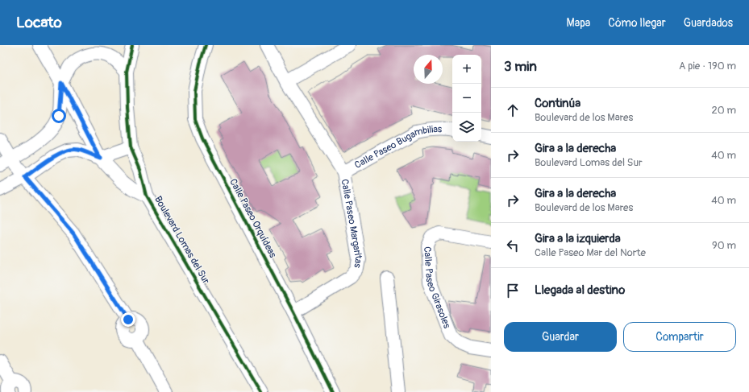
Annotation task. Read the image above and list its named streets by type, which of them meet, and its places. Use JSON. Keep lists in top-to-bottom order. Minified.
{"streets":{"street":["Calle Paseo Bugambilias","Calle Paseo Orquídeas","Calle Paseo Margaritas","Boulevard Lomas del Sur","Calle Paseo Girasoles"]},"crossings":[["Calle Paseo Bugambilias","Calle Paseo Margaritas"],["Calle Paseo Orquídeas","Calle Paseo Margaritas"]],"north":"top","page":{"header":"Locato","nav":["Mapa","Cómo llegar","Guardados"],"heading":["3 min","A pie · 190 m"],"map_buttons":["+","−"],"list":[["Continúa","Boulevard de los Mares","20 m"],["Gira a la derecha","Boulevard Lomas del Sur","40 m"],["Gira a la derecha","Boulevard de los Mares","40 m"],["Gira a la izquierda","Calle Paseo Mar del Norte","90 m"],"Llegada al destino"],"buttons":["Guardar","Compartir"]}}
